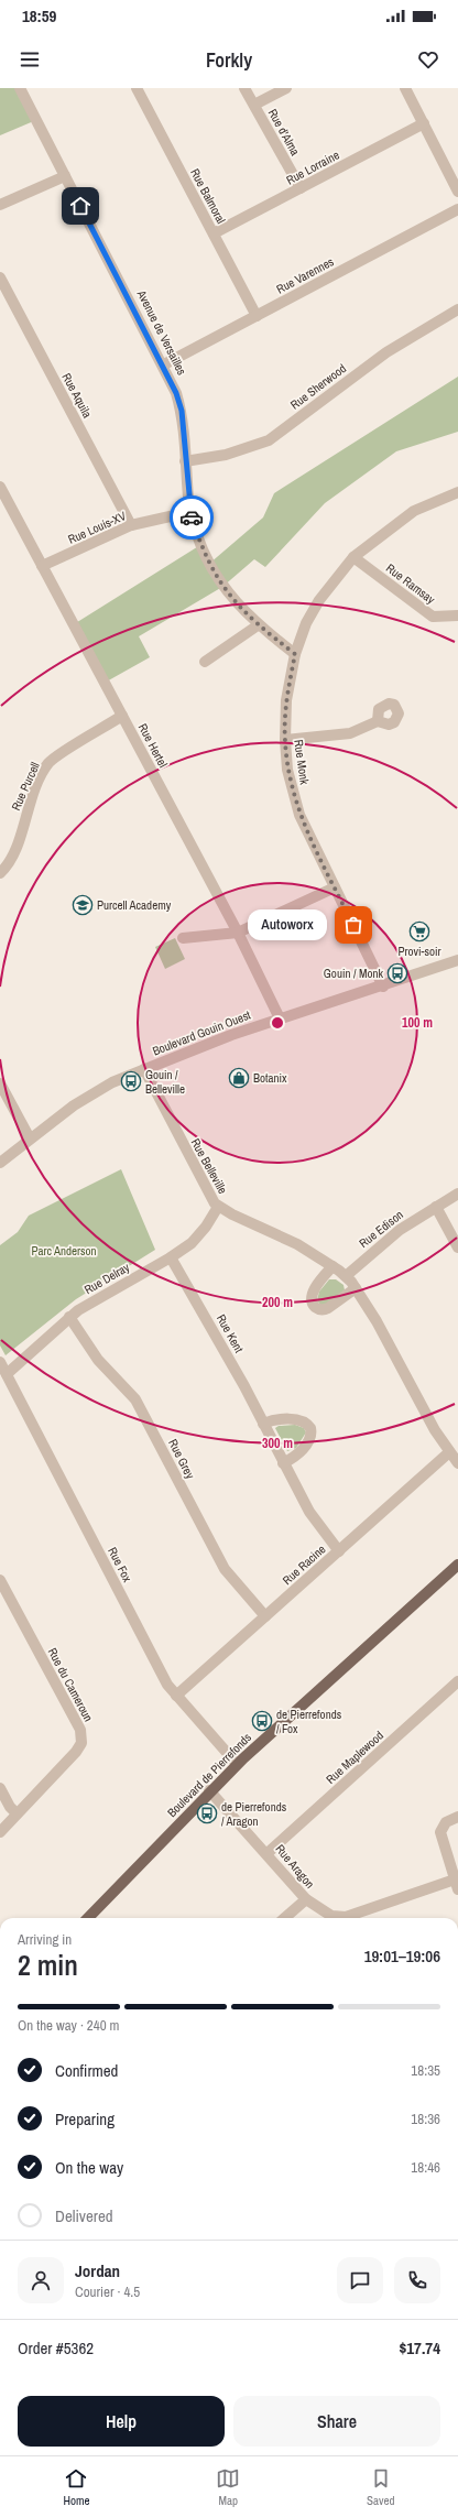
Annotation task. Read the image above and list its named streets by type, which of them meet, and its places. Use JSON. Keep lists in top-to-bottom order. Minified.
{"streets":{"main road":["Boulevard de Pierrefonds"],"street":["Rue d'Alma","Rue Lorraine","Rue Balmoral","Rue Varennes","Avenue de Versailles","Rue Sherwood","Rue Aquila","Rue Louis-XV","Rue Ramsay","Rue Hertel","Rue Monk","Rue Purcell","Boulevard Gouin Ouest","Rue Belleville","Rue Edison","Rue Delray","Rue Kent","Rue Grey","Rue Fox","Rue Racine","Rue du Cameroun","Rue Maplewood","Rue Aragon"]},"crossings":[["Rue d'Alma","Rue Lorraine"],["Rue Lorraine","Rue Balmoral"],["Rue Balmoral","Rue Varennes"],["Rue Varennes","Avenue de Versailles"],["Avenue de Versailles","Rue Sherwood"],["Avenue de Versailles","Rue Louis-XV"],["Avenue de Versailles","Rue Monk"],["Rue Aquila","Rue Louis-XV"],["Rue Louis-XV","Rue Hertel"],["Rue Ramsay","Rue Monk"],["Rue Hertel","Rue Purcell"],["Rue Hertel","Boulevard Gouin Ouest"],["Rue Monk","Boulevard Gouin Ouest"],["Boulevard Gouin Ouest","Rue Belleville"],["Rue Belleville","Rue Edison"],["Rue Belleville","Rue Delray"],["Rue Belleville","Rue Racine"],["Rue Delray","Rue Kent"],["Rue Delray","Rue Grey"],["Rue Delray","Rue Fox"],["Rue Kent","Rue Racine"],["Rue Grey","Rue Racine"],["Rue Fox","Rue Racine"],["Rue Fox","Boulevard de Pierrefonds"],["Rue Maplewood","Rue Aragon"],["Boulevard de Pierrefonds","Rue Aragon"]],"parks":["Parc Anderson"],"places":{"school or university":["Purcell Academy"],"other":["Autoworx"],"supermarket":["Provi-soir"],"bus stop":["Gouin / Monk","Gouin / Belleville","de Pierrefonds / Fox","de Pierrefonds / Aragon"],"shop":["Botanix"]},"page":{"status":"18:59","header":"Forkly","bubble":"Autoworx","heading":["2 min","Arriving in","19:01–19:06"],"panel":["Jordan","Courier · 4.5","Order #5362","$17.74"],"bar":"On the way · 240 m","list":[["Confirmed","18:35"],["Preparing","18:36"],["On the way","18:46"],"Delivered"],"buttons":["Help","Share"],"tabs":["Home","Map","Saved"]},"rings":["100 m","200 m","300 m"]}
